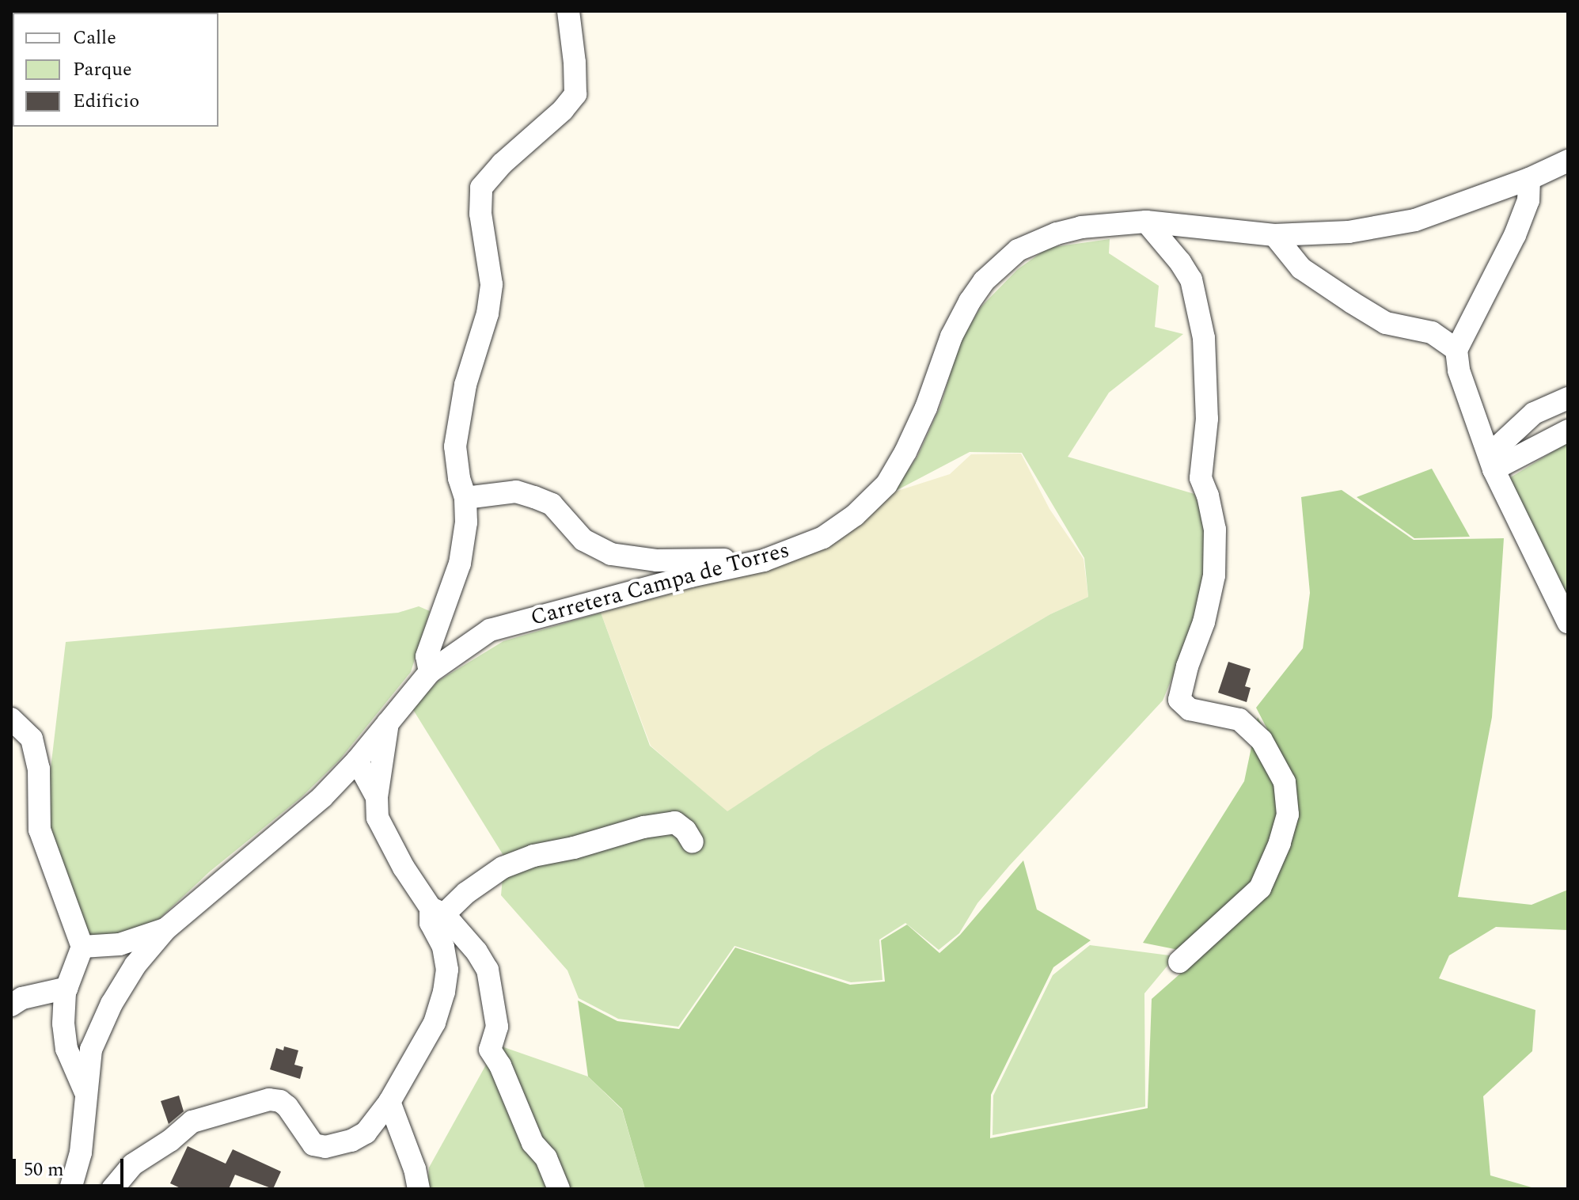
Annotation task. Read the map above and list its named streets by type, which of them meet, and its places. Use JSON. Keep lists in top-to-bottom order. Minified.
{"streets":{"street":["Carretera Campa de Torres"]},"legend":["Calle","Parque","Edificio"],"scale_bar":"50 m"}
